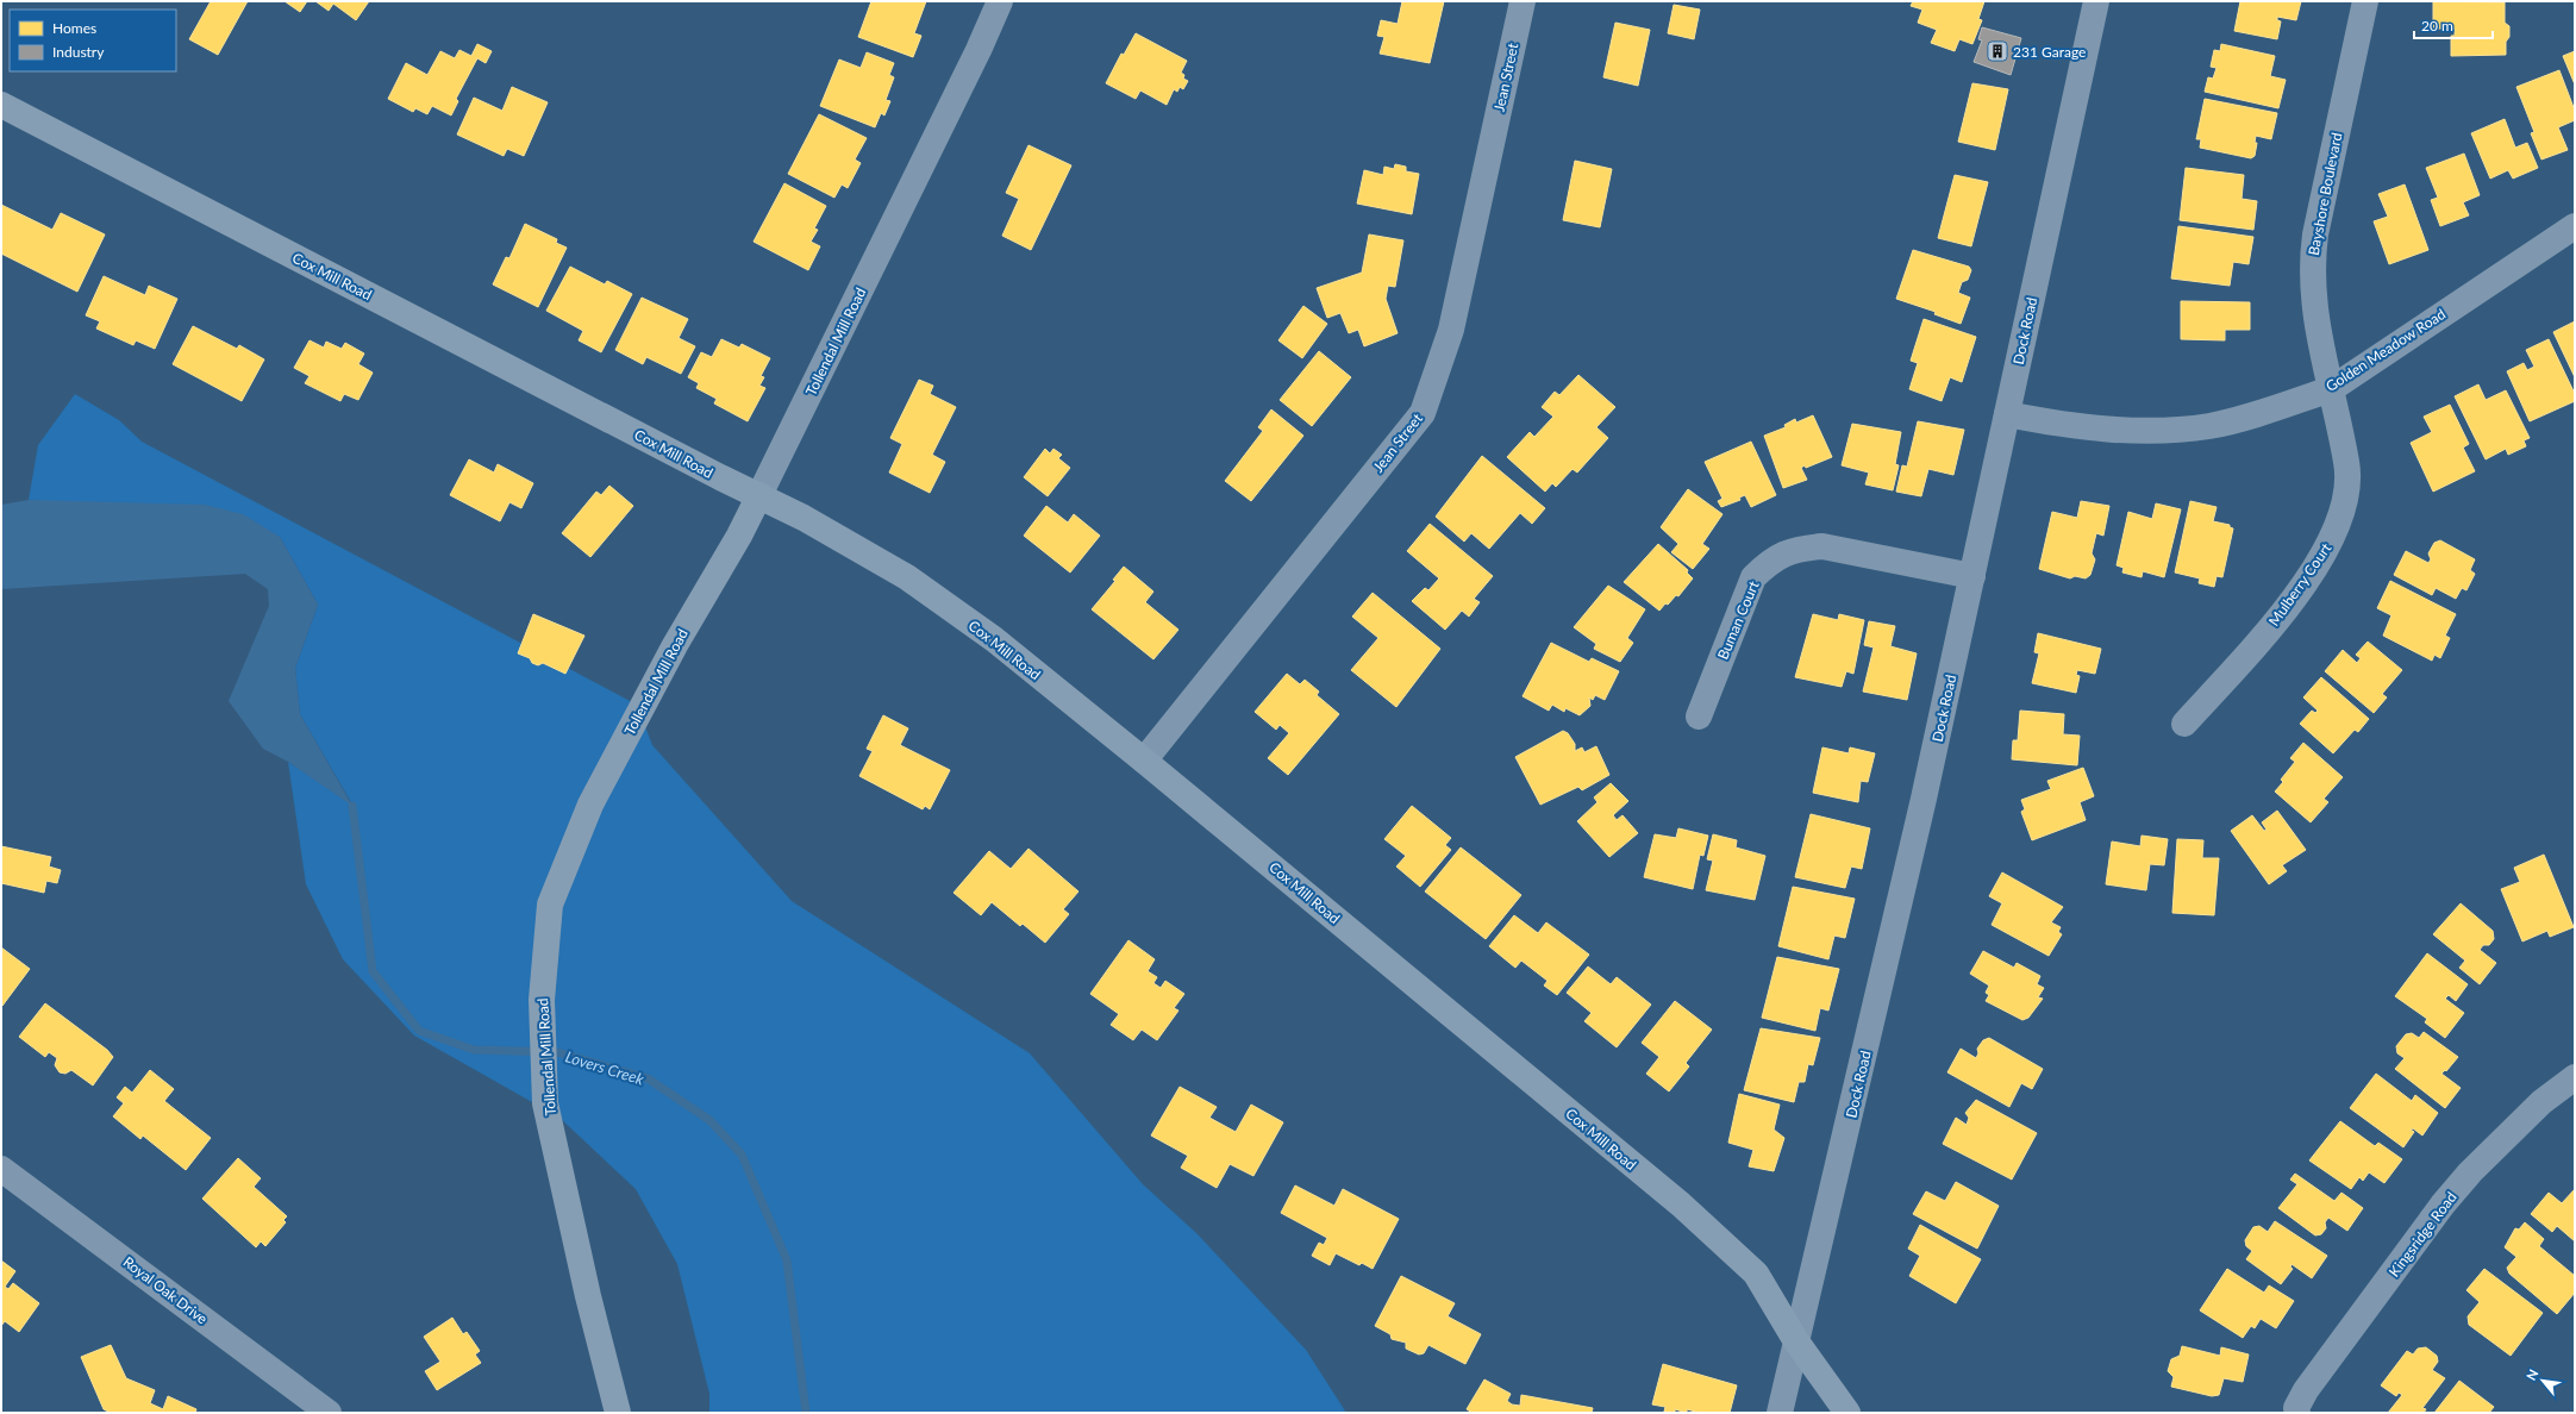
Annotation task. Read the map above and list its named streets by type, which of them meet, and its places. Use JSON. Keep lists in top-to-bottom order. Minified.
{"streets":{"street":["Jean Street","Bayshore Boulevard","Cox Mill Road","Dock Road","Tollendal Mill Road","Golden Meadow Road","Mulberry Court","Buman Court","Kingsridge Road","Royal Oak Drive"]},"crossings":[["Jean Street","Cox Mill Road"],["Bayshore Boulevard","Golden Meadow Road"],["Bayshore Boulevard","Mulberry Court"],["Cox Mill Road","Dock Road"],["Cox Mill Road","Tollendal Mill Road"],["Dock Road","Golden Meadow Road"],["Dock Road","Buman Court"],["Golden Meadow Road","Mulberry Court"]],"water":["Lovers Creek"],"places":{"building":["231 Garage"]},"legend":["Homes","Industry"],"scale_bar":"20 m","north":"top left"}
